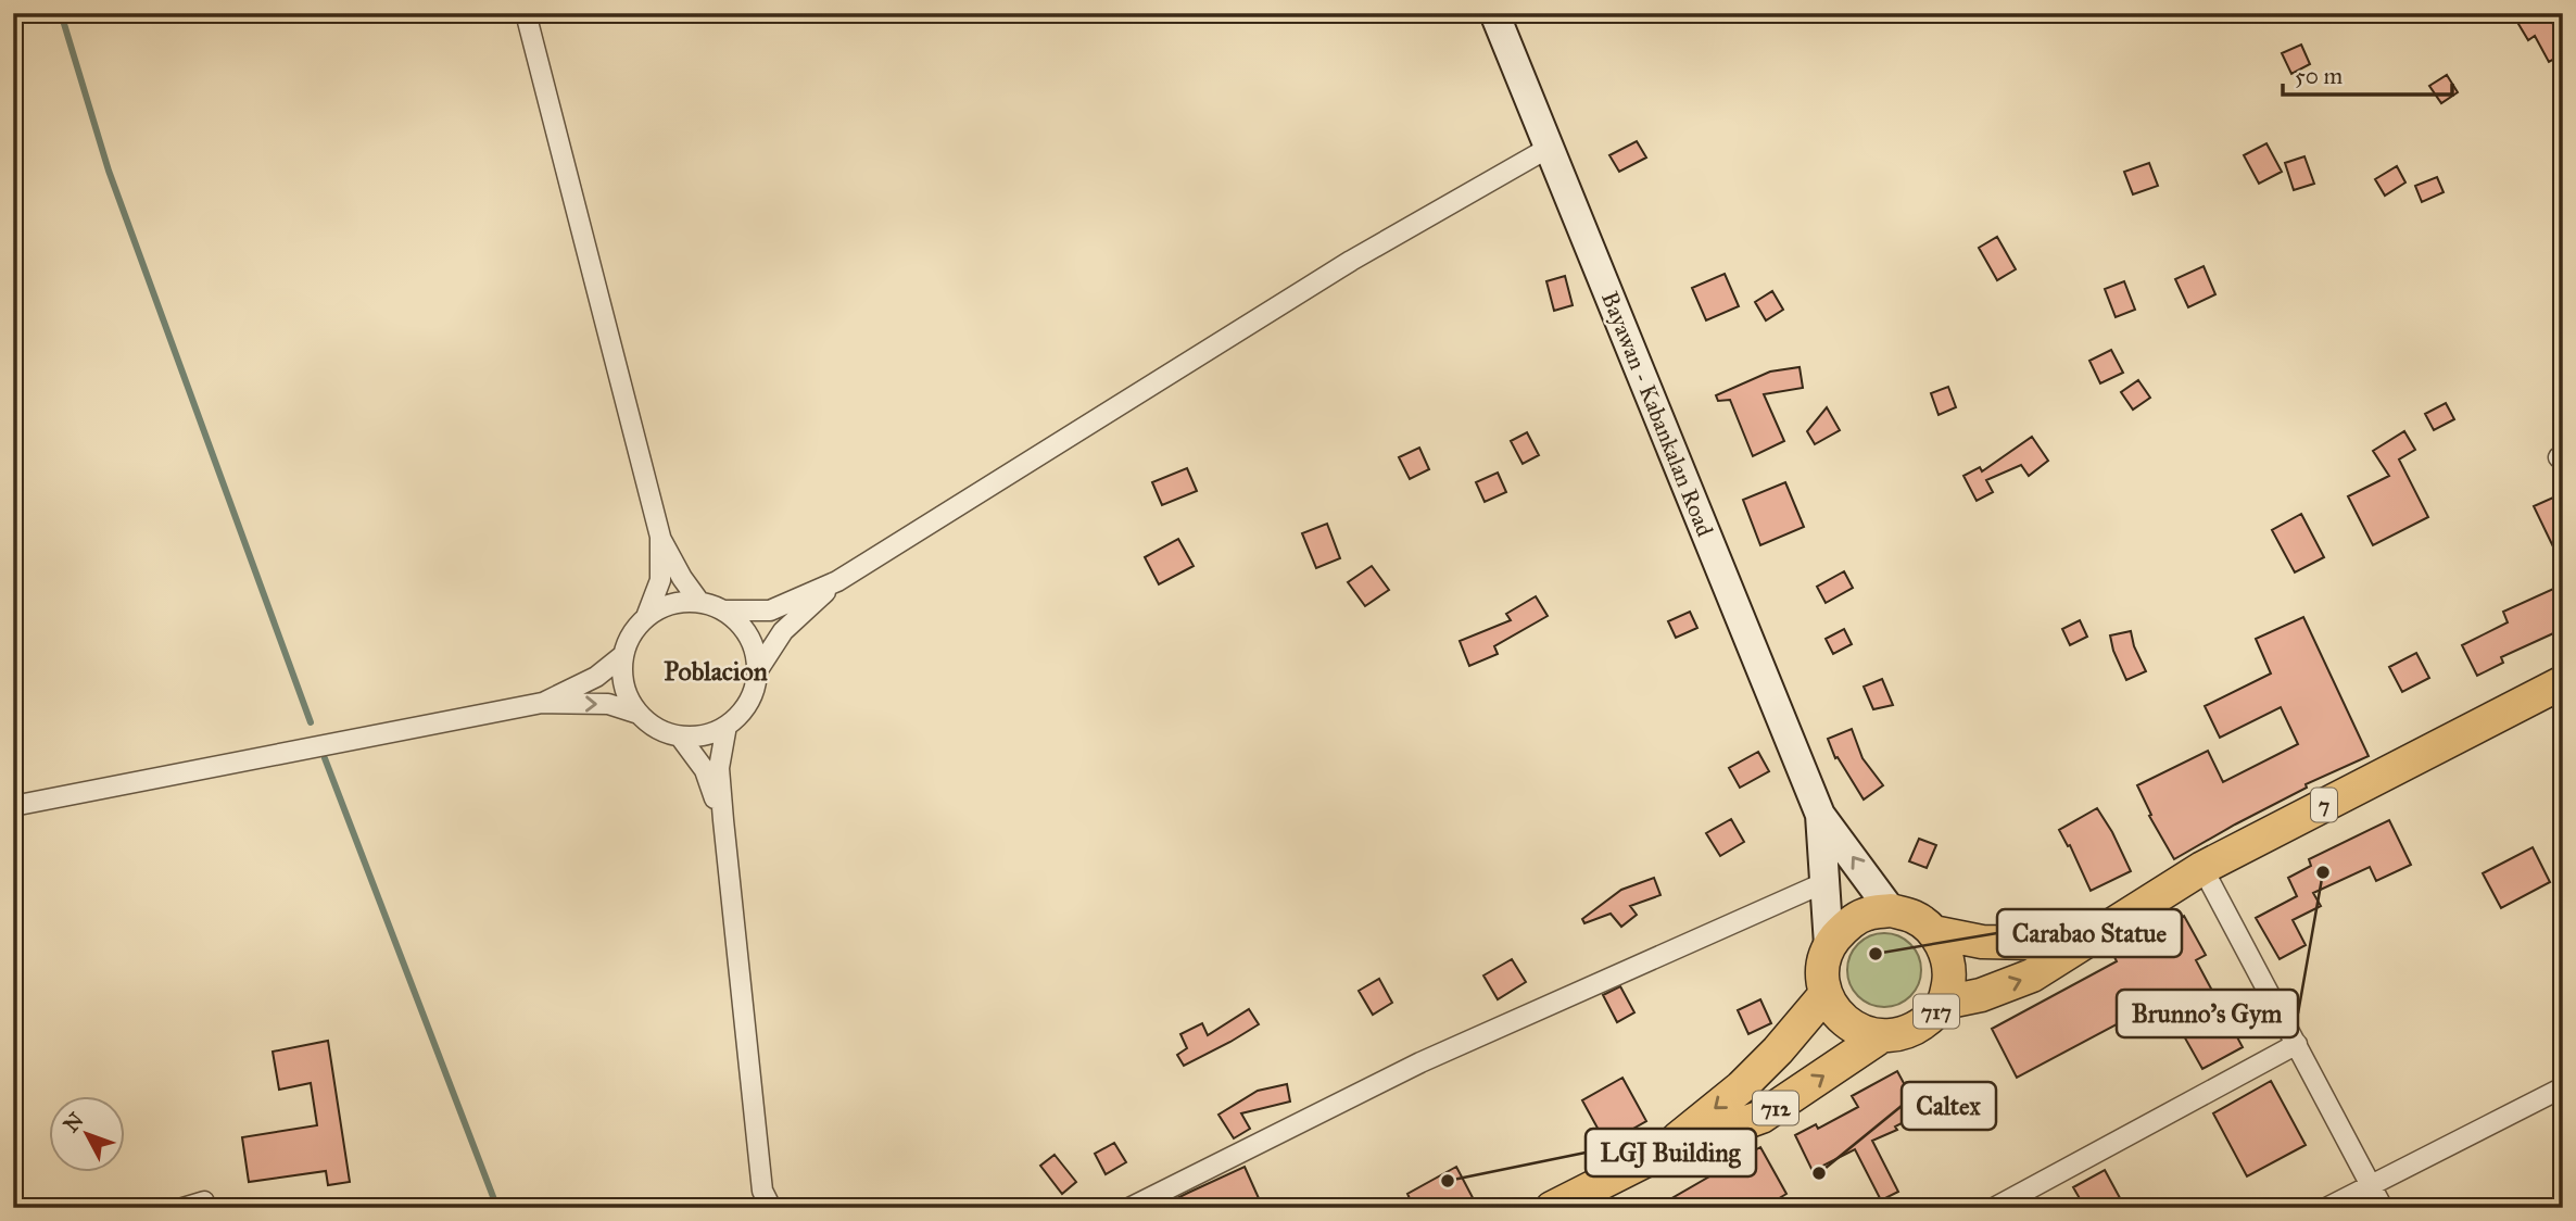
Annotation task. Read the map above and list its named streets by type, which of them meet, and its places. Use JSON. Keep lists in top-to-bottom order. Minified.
{"streets":{"highway":["7","717","712"],"main road":["Bayawan - Kabankalan Road"]},"crossings":[["Bayawan - Kabankalan Road","7"],["Bayawan - Kabankalan Road","717"],["Bayawan - Kabankalan Road","712"],["7","717"],["7","712"],["717","712"]],"districts":["Poblacion"],"places":["Brunno’s Gym","Carabao Statue","Caltex","LGJ Building"],"scale_bar":"50 m","north":"top left"}
